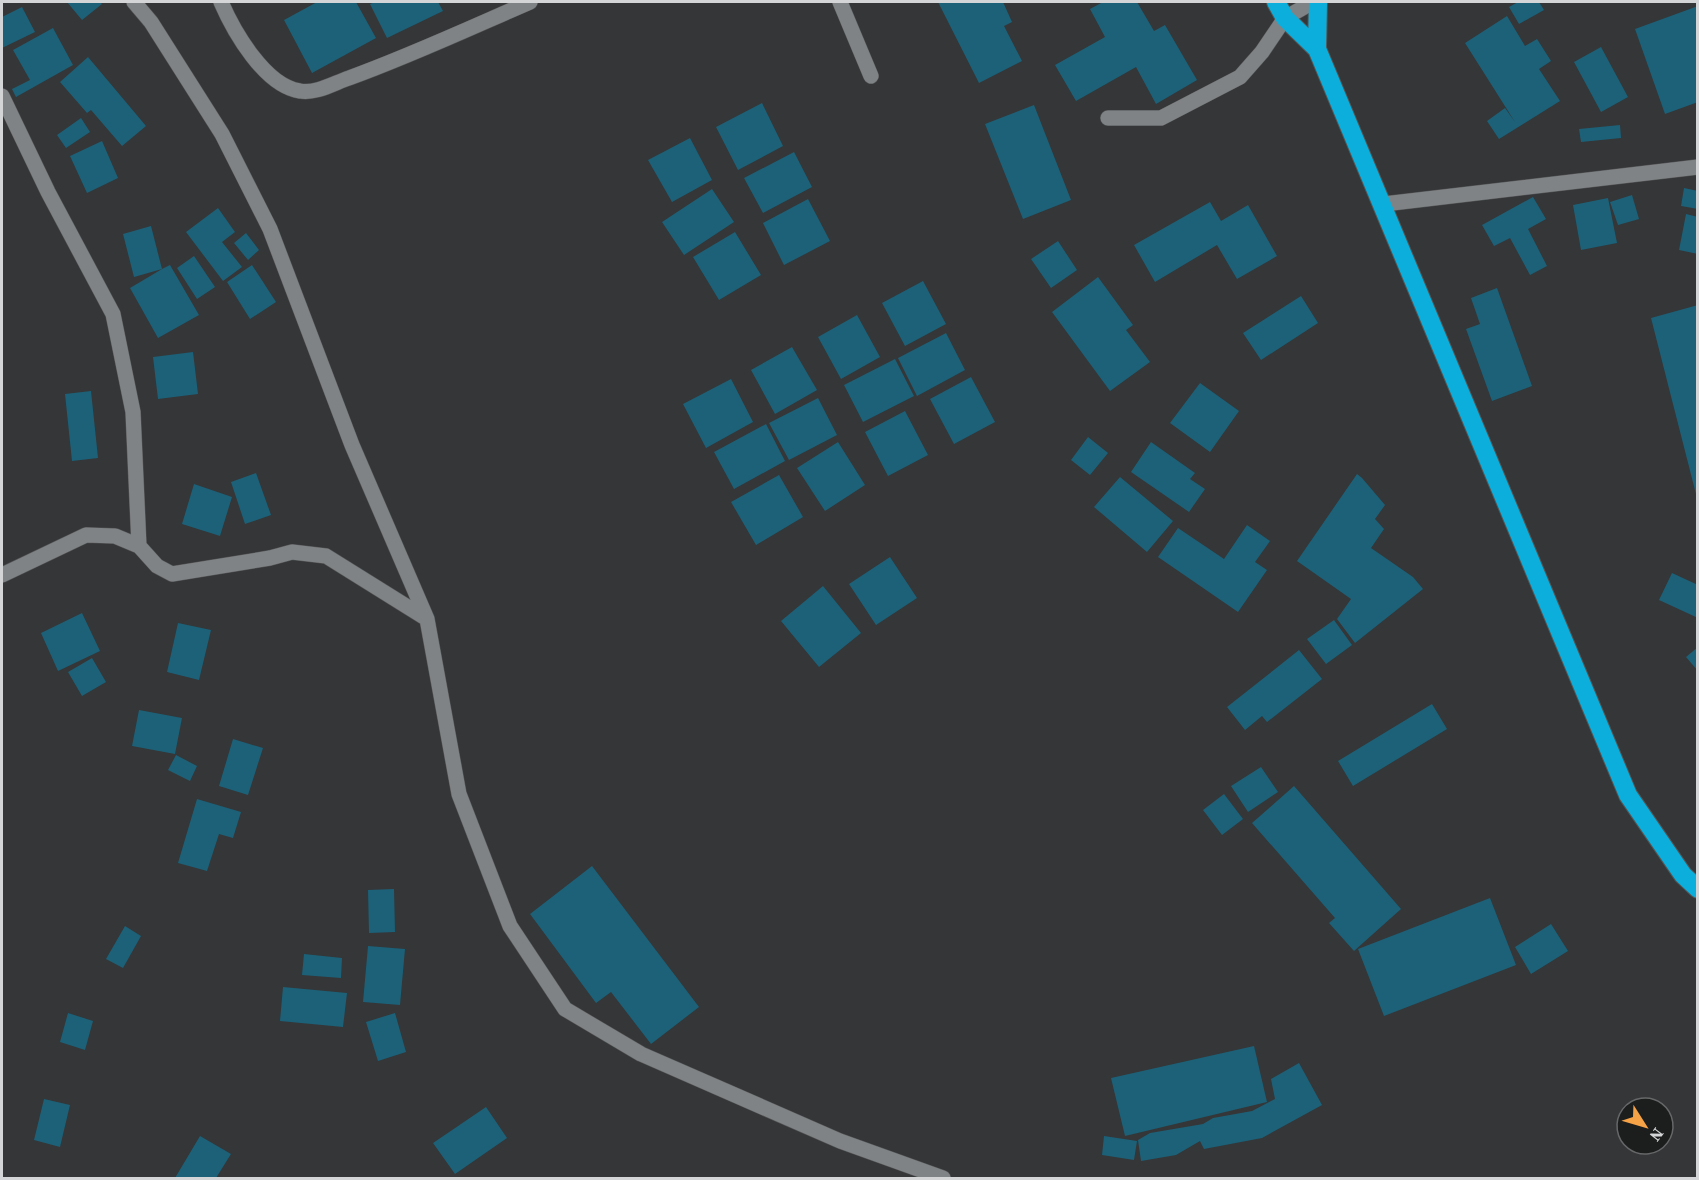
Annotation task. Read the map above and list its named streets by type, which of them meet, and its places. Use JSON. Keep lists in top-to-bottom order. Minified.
{"north":"bottom right"}
